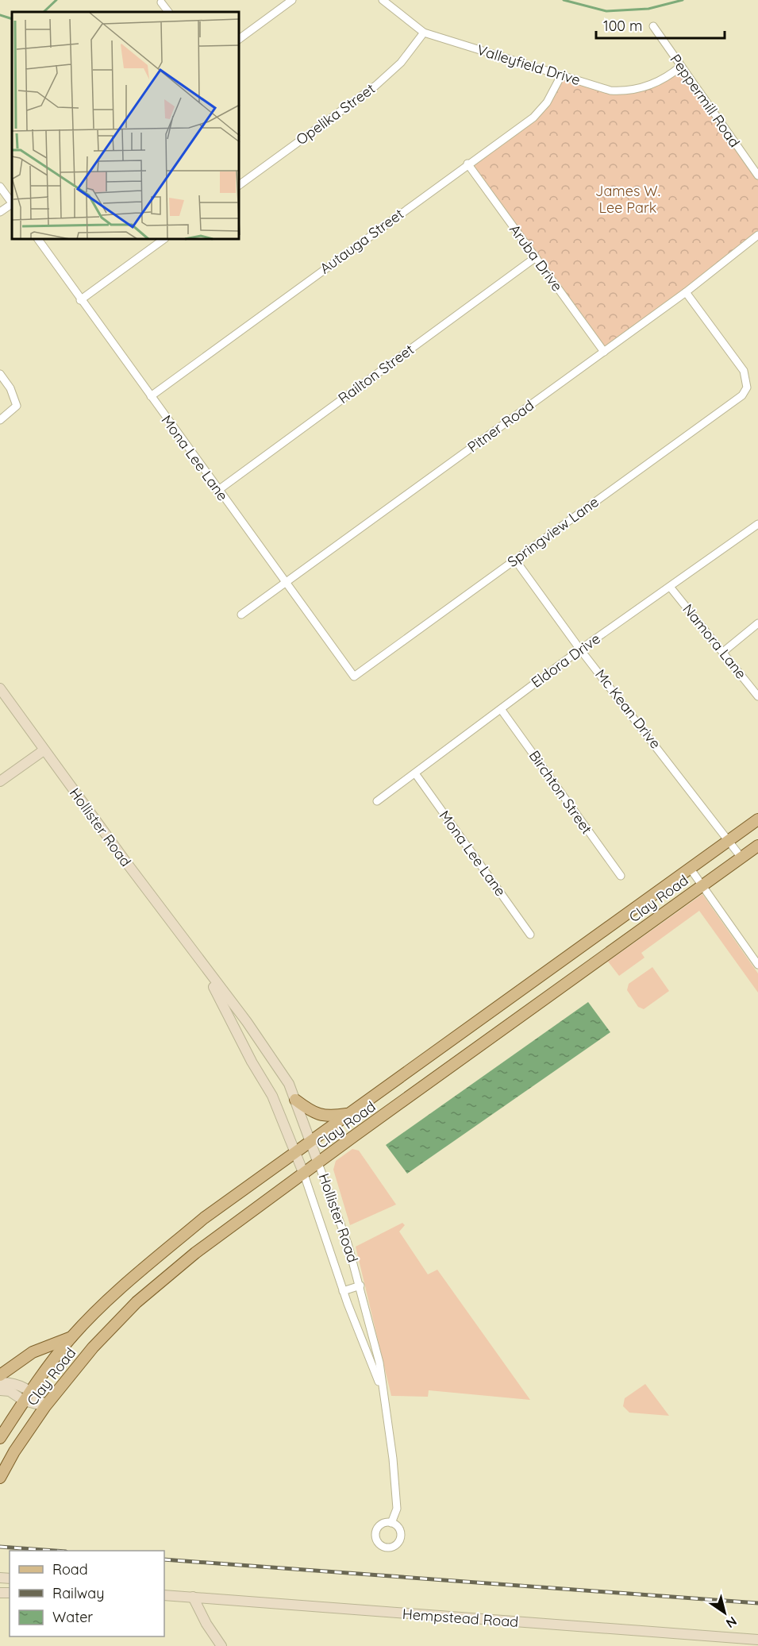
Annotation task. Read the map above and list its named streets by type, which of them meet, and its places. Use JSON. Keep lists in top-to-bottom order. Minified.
{"streets":{"main road":["Clay Road"],"street":["Valleyfield Drive","Peppermill Road","Opelika Street","Autauga Street","Aruba Drive","Railton Street","Pitner Road","Mona Lee Lane","Springview Lane","Namora Lane","Eldora Drive","Mc Kean Drive","Birchton Street","Hollister Road","Hempstead Road"]},"crossings":[["Valleyfield Drive","Peppermill Road"],["Valleyfield Drive","Opelika Street"],["Valleyfield Drive","Autauga Street"],["Autauga Street","Aruba Drive"],["Autauga Street","Mona Lee Lane"],["Aruba Drive","Railton Street"],["Aruba Drive","Pitner Road"],["Railton Street","Mona Lee Lane"],["Pitner Road","Mona Lee Lane"],["Pitner Road","Springview Lane"],["Mona Lee Lane","Springview Lane"],["Mona Lee Lane","Eldora Drive"],["Springview Lane","Mc Kean Drive"],["Namora Lane","Eldora Drive"],["Eldora Drive","Mc Kean Drive"],["Eldora Drive","Birchton Street"],["Mc Kean Drive","Clay Road"],["Hollister Road","Clay Road"]],"parks":["James W. Lee Park"],"legend":["Road","Railway","Water"],"scale_bar":"100 m","north":"bottom right"}
